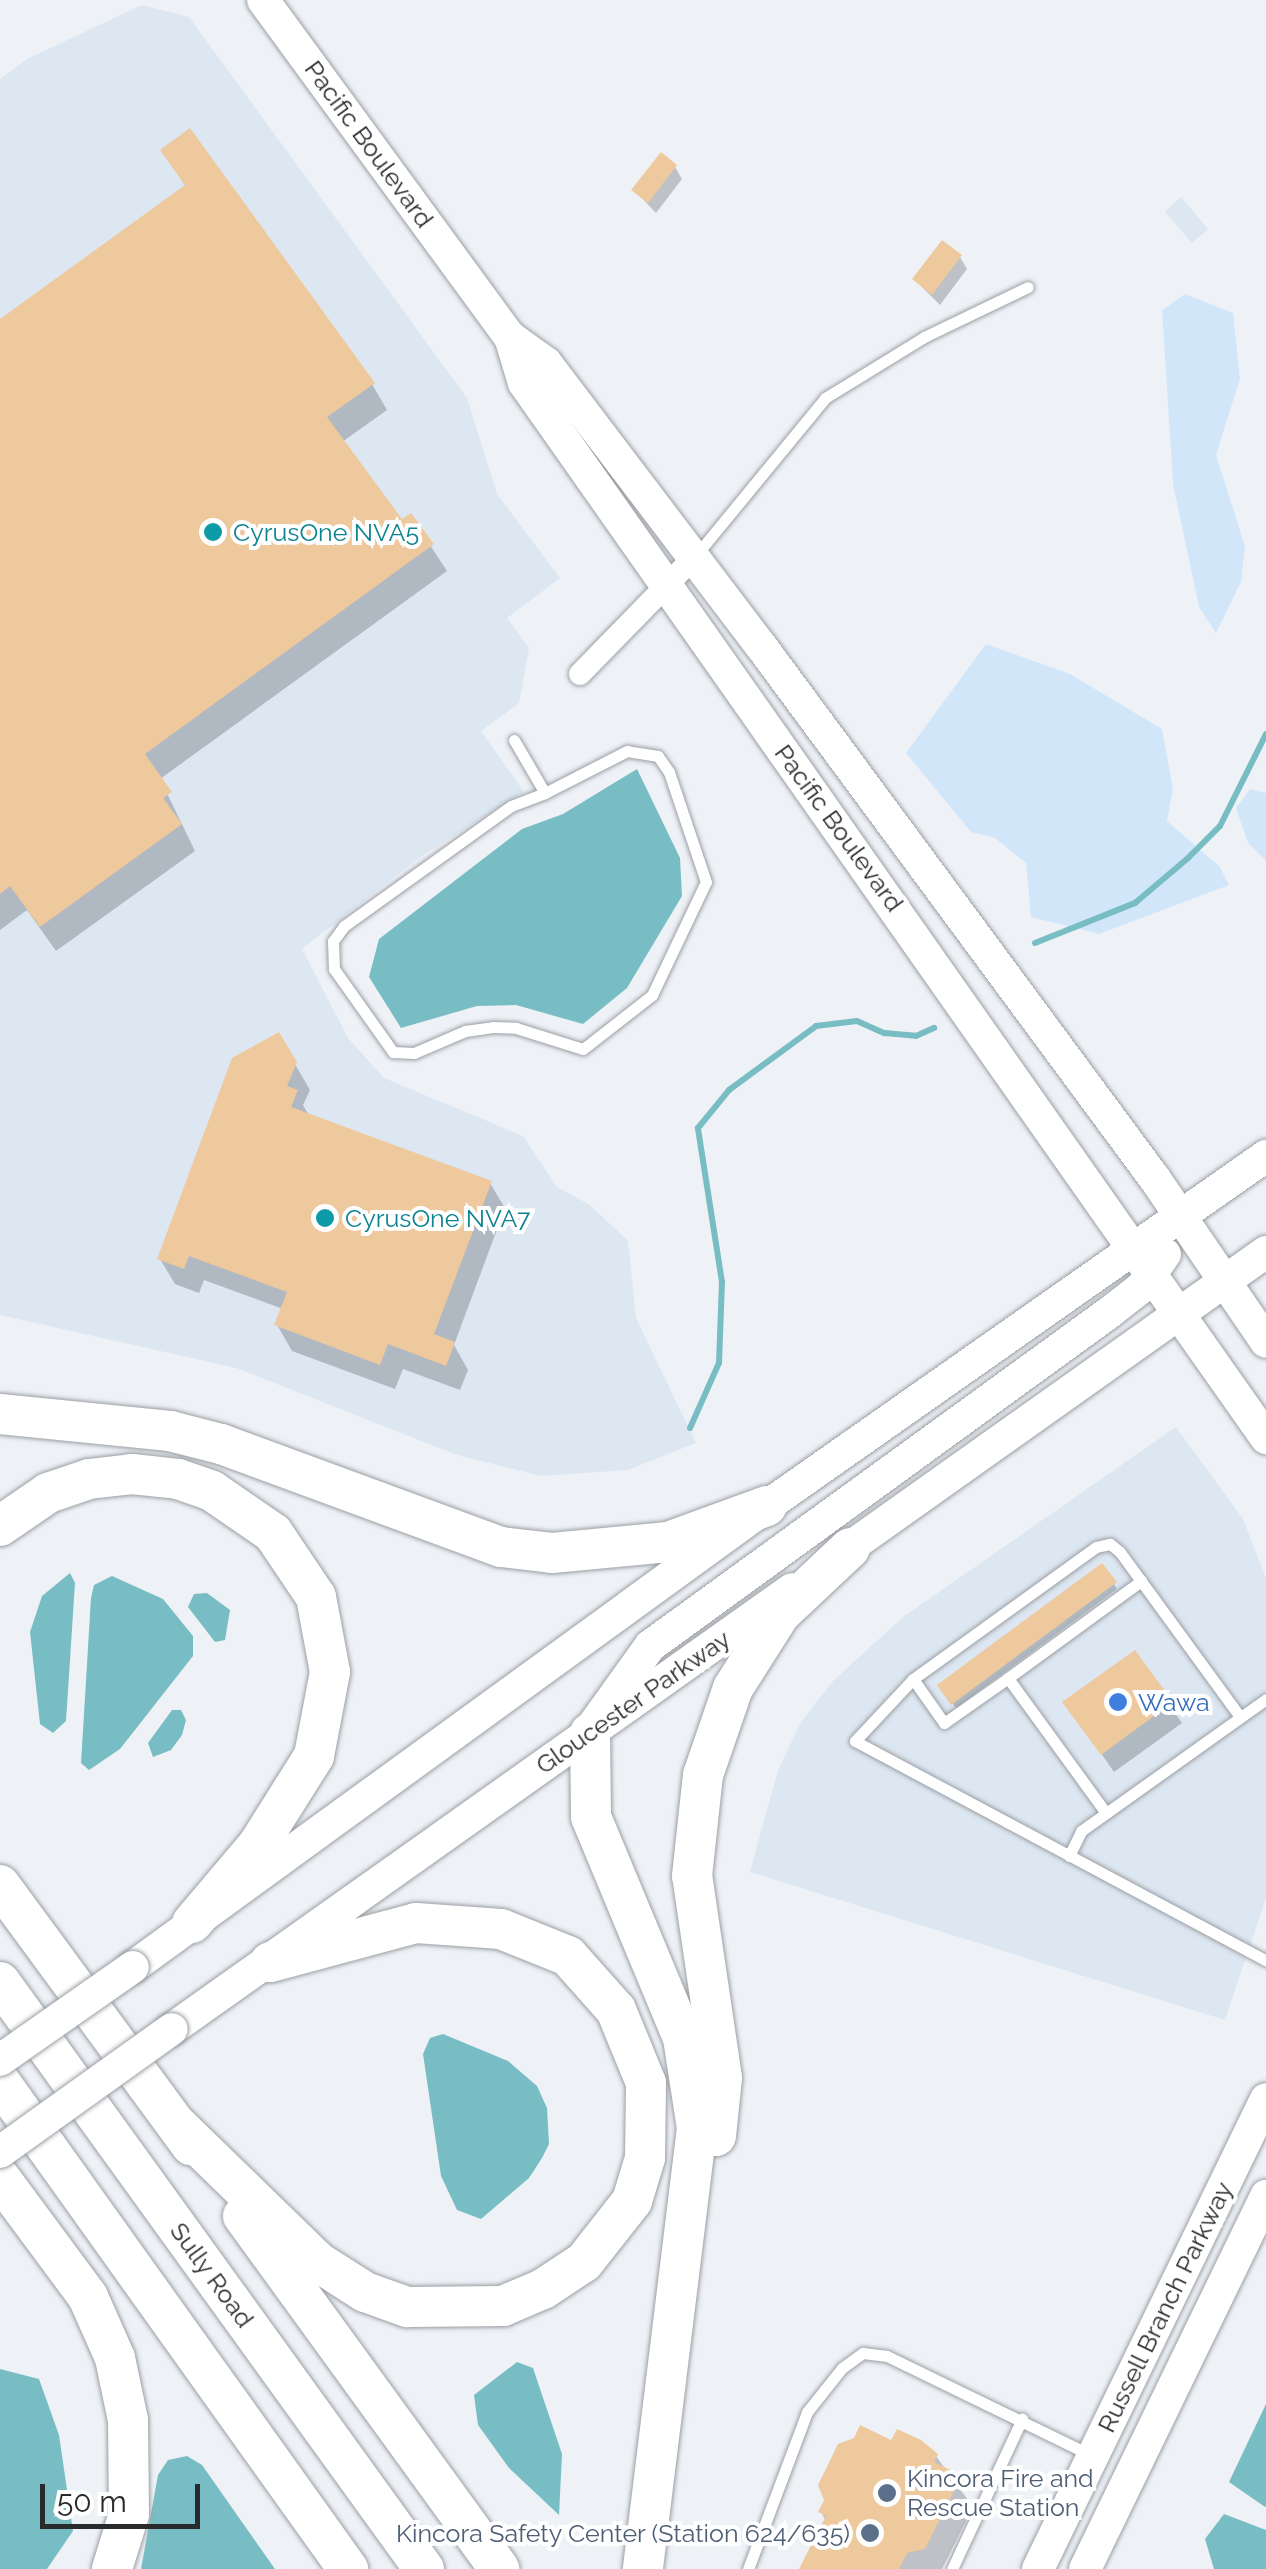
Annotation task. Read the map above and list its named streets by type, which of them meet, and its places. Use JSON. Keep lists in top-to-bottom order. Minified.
{"streets":{"highway":["Sully Road"],"main road":["Pacific Boulevard","Gloucester Parkway","Russell Branch Parkway"]},"crossings":[["Pacific Boulevard","Gloucester Parkway"]],"places":["CyrusOne NVA5","CyrusOne NVA7","Wawa","Kincora Fire and Rescue Station","Kincora Safety Center (Station 624/635)"],"scale_bar":"50 m"}
